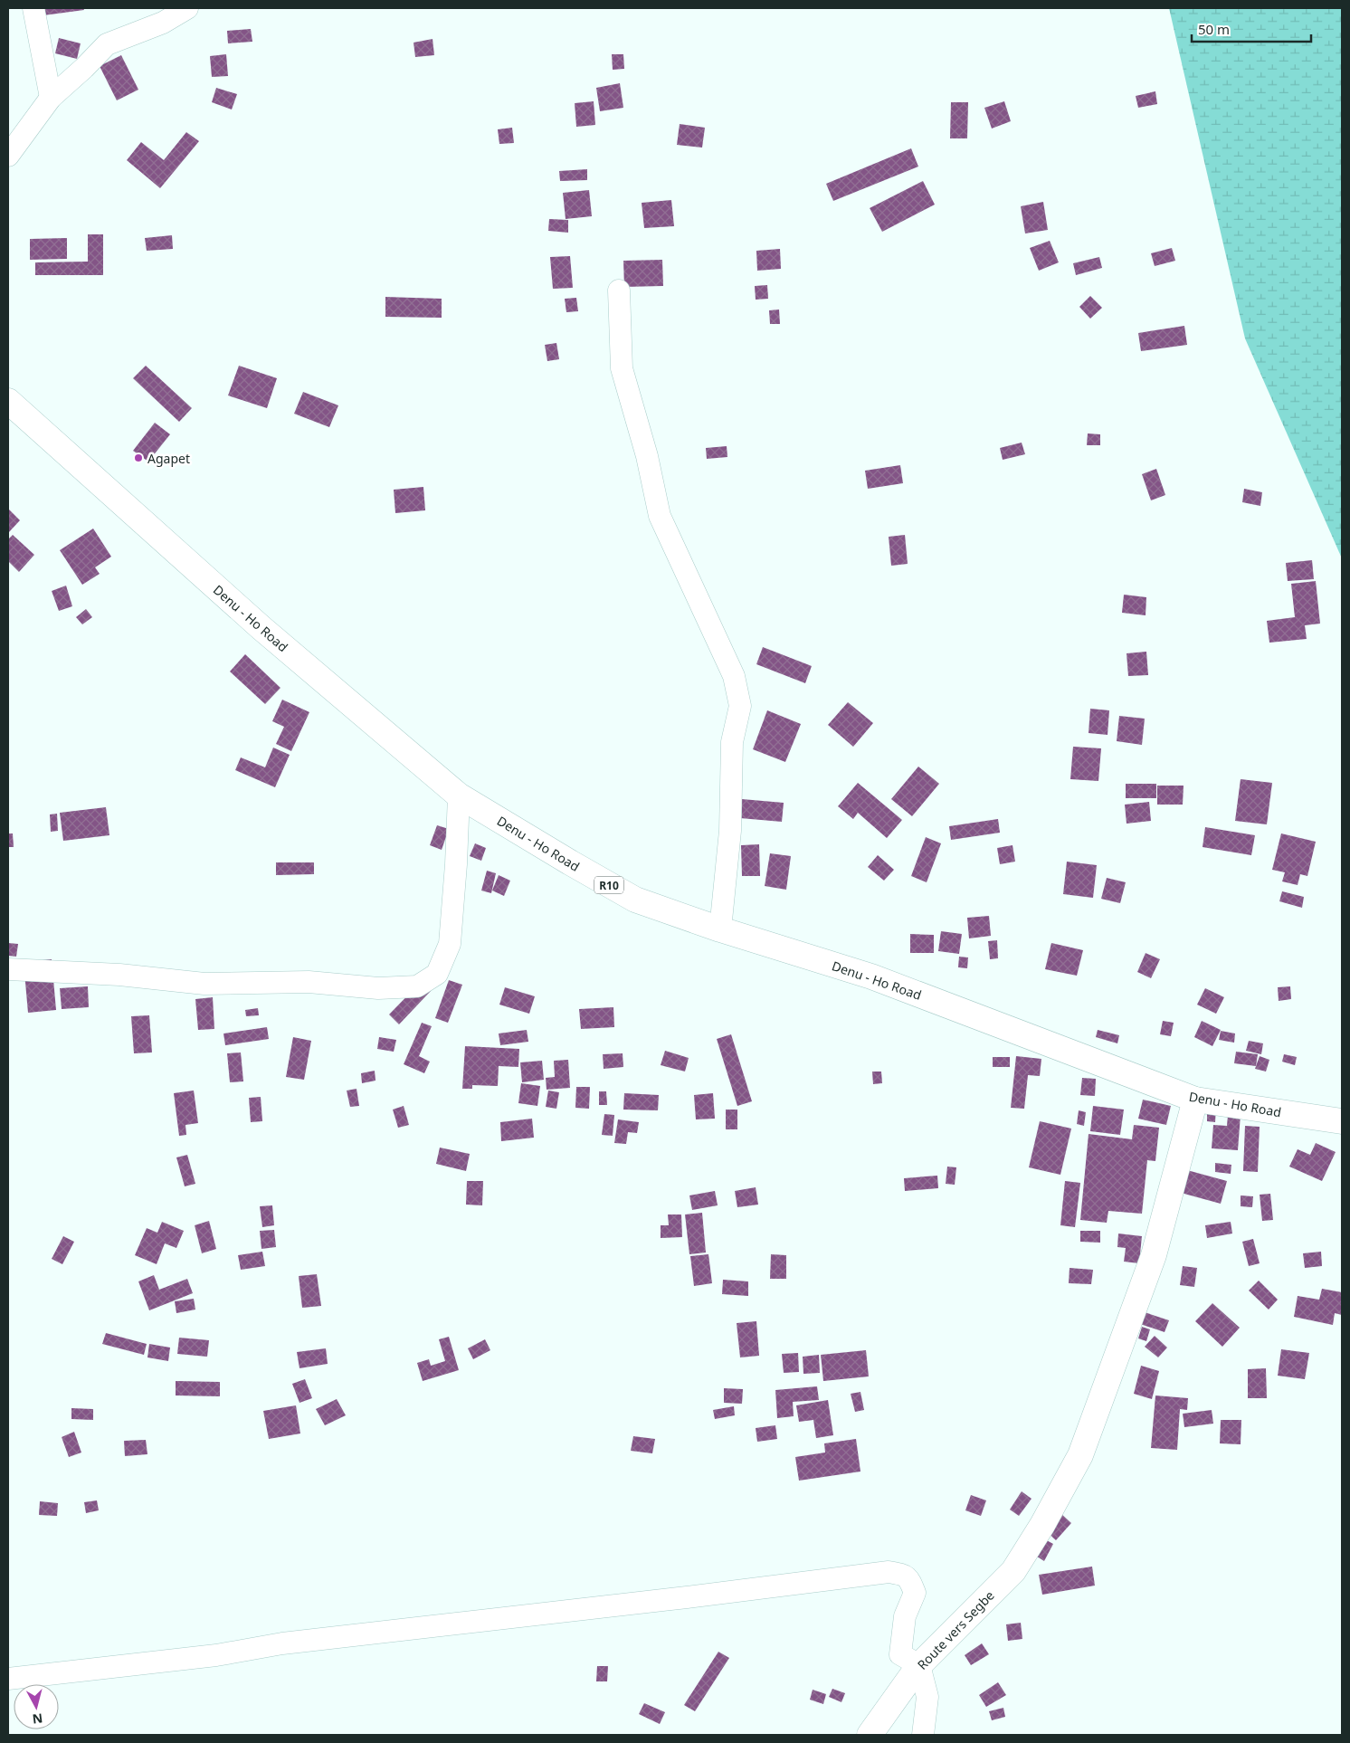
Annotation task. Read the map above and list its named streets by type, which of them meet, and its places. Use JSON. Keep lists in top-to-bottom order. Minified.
{"streets":{"main road":["Denu - Ho Road","R10","Route vers Segbe"]},"crossings":[["Denu - Ho Road","Route vers Segbe"]],"places":["Agapet"],"scale_bar":"50 m","north":"bottom"}
